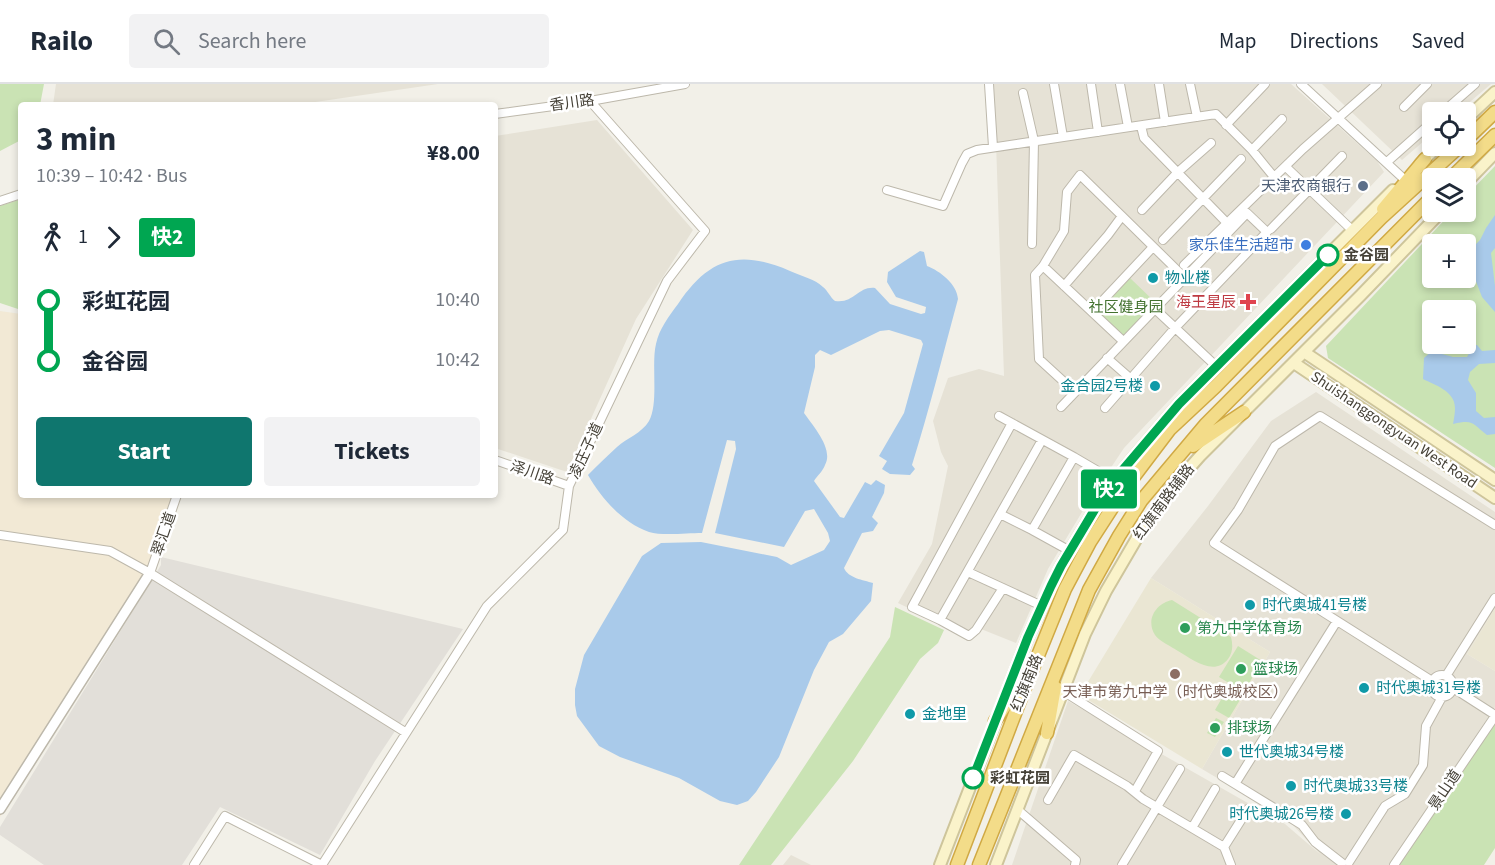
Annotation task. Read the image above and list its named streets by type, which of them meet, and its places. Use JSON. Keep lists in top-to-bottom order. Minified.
{"streets":{"highway":["红旗南路"],"main road":["Shuishanggongyuan West Road","红旗南路辅路"],"street":["香川路","凌庄子道","泽川路","翠汇道","景山道"]},"crossings":[["香川路","凌庄子道"],["Shuishanggongyuan West Road","红旗南路辅路"],["凌庄子道","泽川路"]],"parks":["社区健身园"],"places":{"other":["天津农商银行","家乐佳生活超市","金谷园","物业楼","金合园2号楼","时代奥城41号楼","第九中学体育场","篮球场","天津市第九中学（时代奥城校区）","时代奥城31号楼","金地里","排球场","世代奥城34号楼","彩虹花园","时代奥城33号楼","时代奥城26号楼"],"health":["海王星辰"]},"lines":["bus line 快2"],"page":{"header":"Railo","search":"Search here","nav":["Map","Directions","Saved"],"on_map":"快2","map_buttons":["+","−"],"heading":["3 min","10:39 – 10:42 · Bus","¥8.00"],"legs":["1","快2"],"list":[{"name":"彩虹花园","value":"10:40"},{"name":"金谷园","value":"10:42"}],"buttons":["Start","Tickets"]}}
